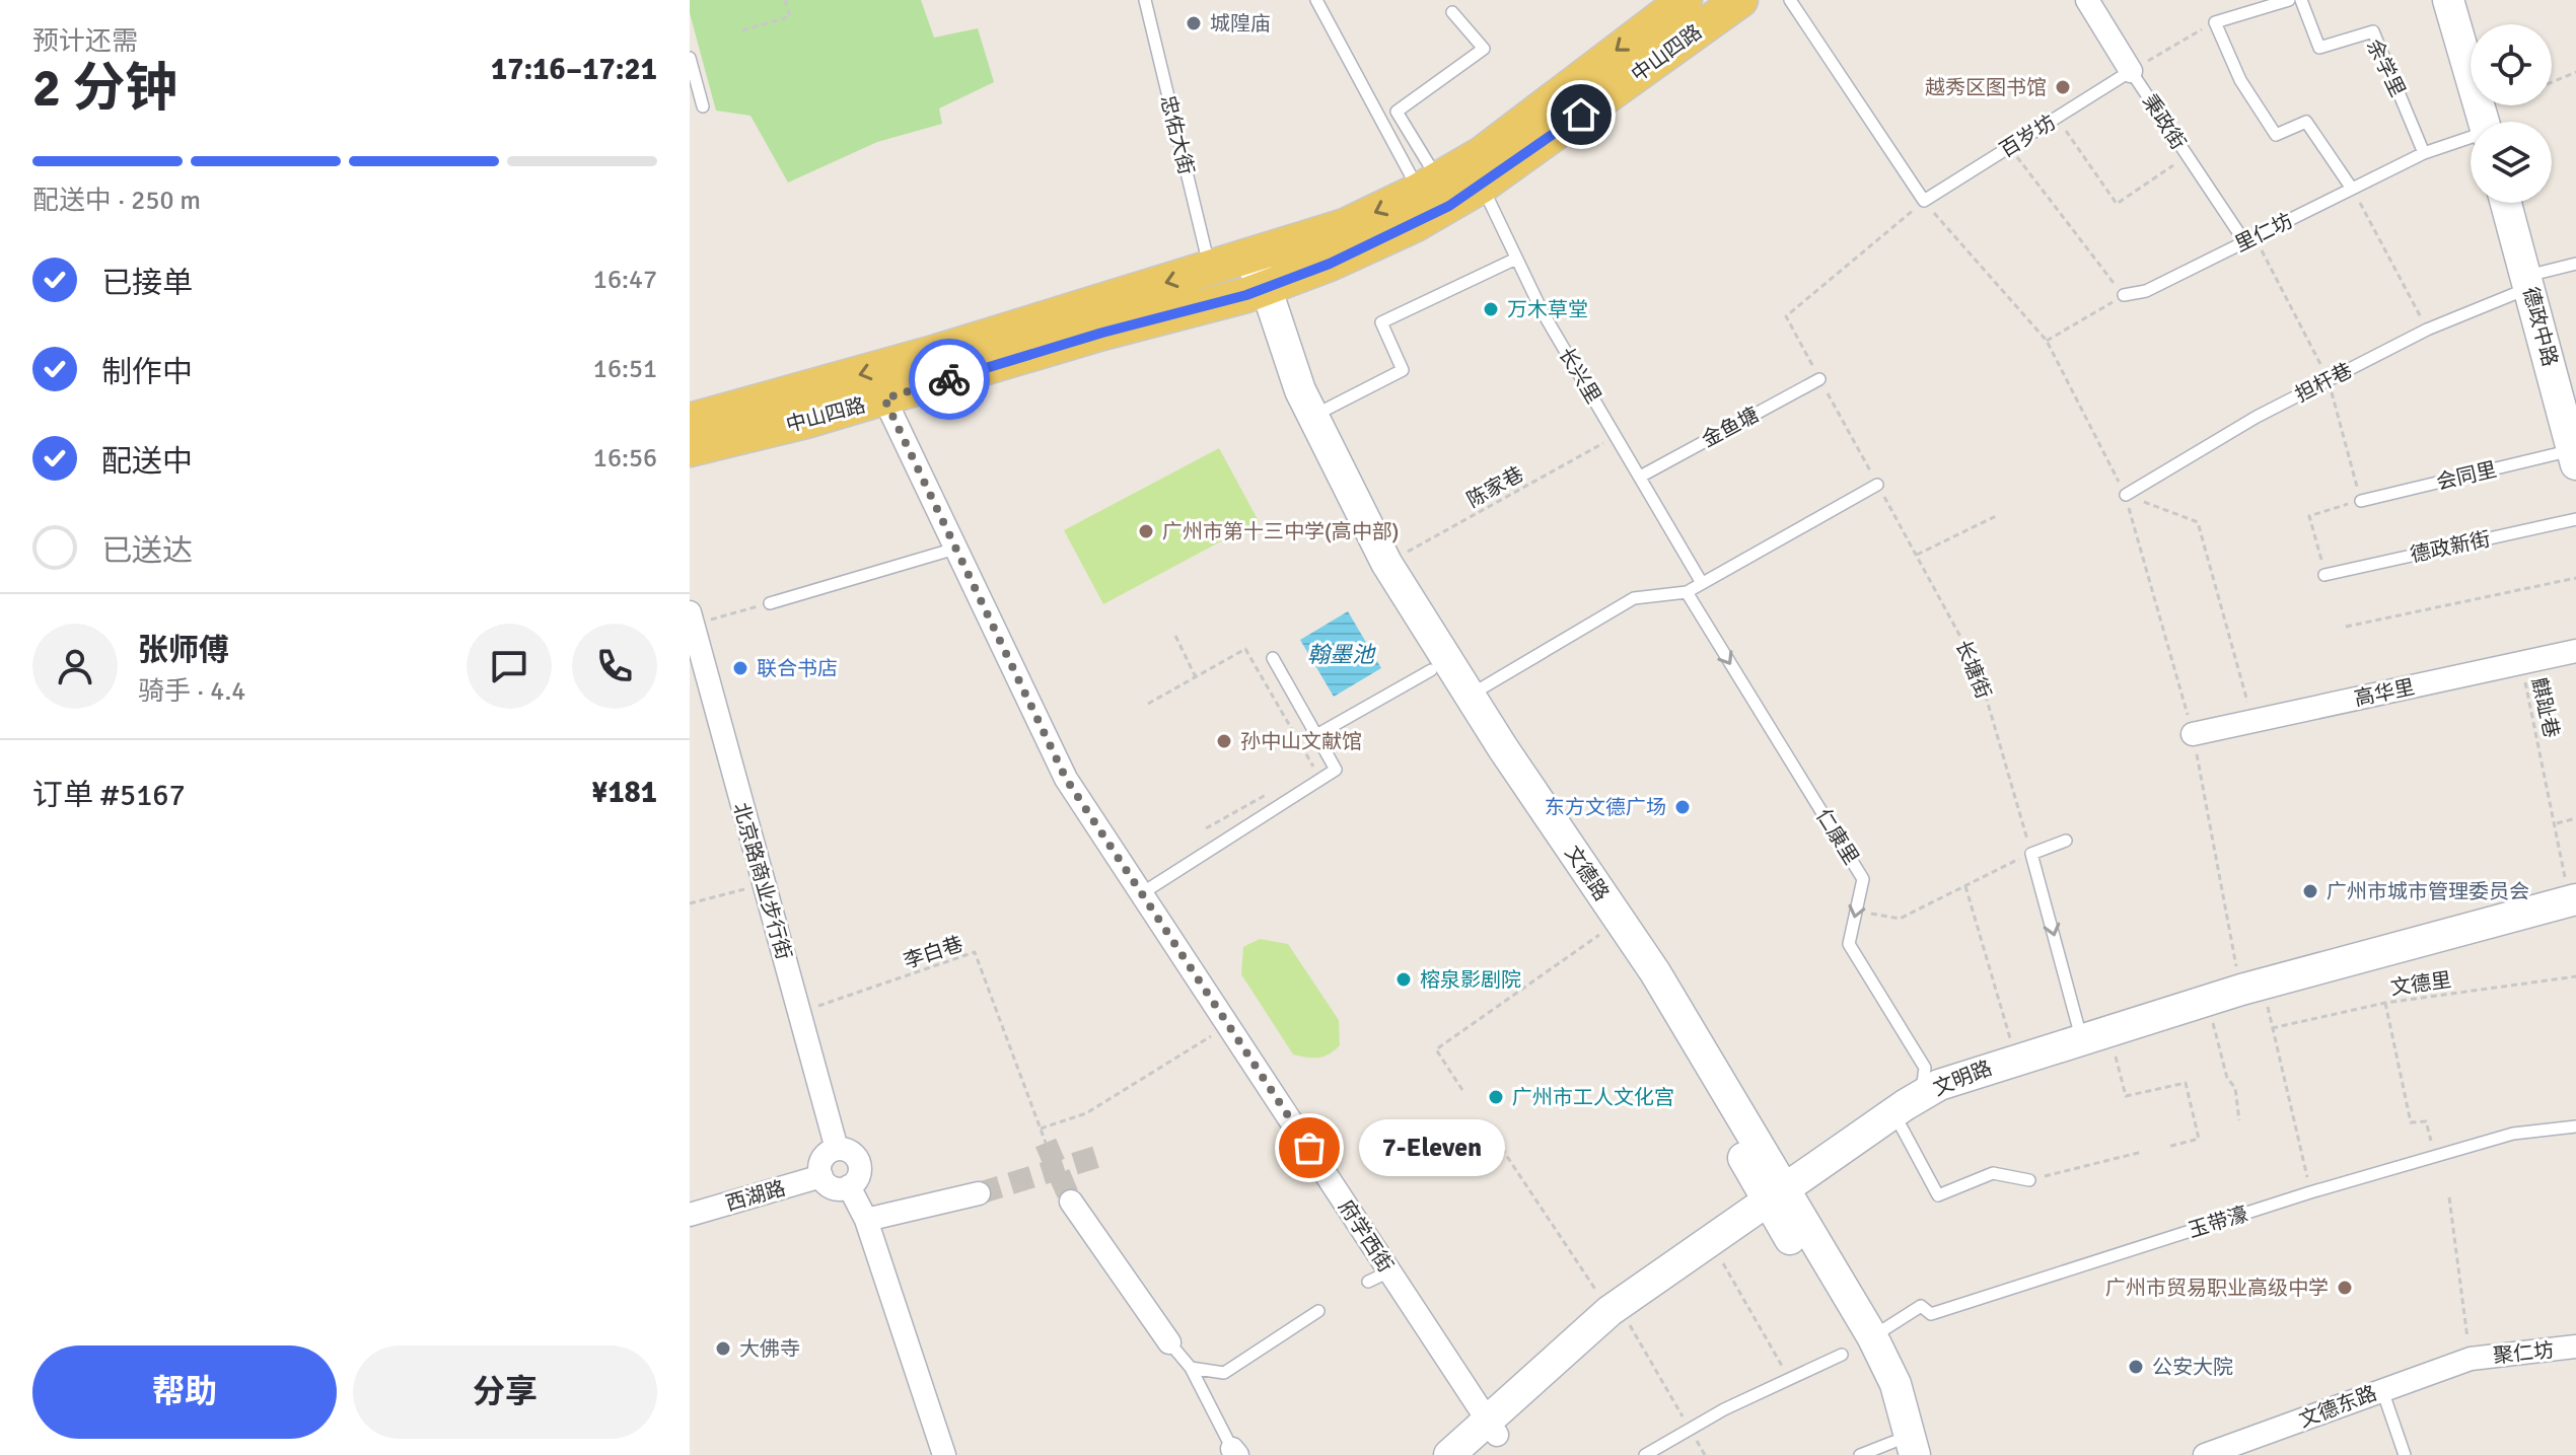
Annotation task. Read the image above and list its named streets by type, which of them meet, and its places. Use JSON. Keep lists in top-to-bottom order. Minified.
{"streets":{"main road":["中山四路","德政中路","文德路","文明路"],"street":["秉政街","高华里","北京路商业步行街","西湖路","府学西街","聚仁坊","文德东路"],"lane":["余学里","忠佑大街","百岁坊","里仁坊","长兴里","担杆巷","金鱼塘","会同里","德政新街","仁康里","玉带濠"],"path":["陈家巷","长塘街","麒趾巷","李白巷","文德里"]},"crossings":[["中山四路","忠佑大街"],["中山四路","长兴里"],["中山四路","文德路"],["中山四路","府学西街"],["余学里","里仁坊"],["秉政街","百岁坊"],["秉政街","里仁坊"],["百岁坊","长塘街"],["德政中路","担杆巷"],["德政中路","会同里"],["长兴里","金鱼塘"],["长兴里","陈家巷"],["金鱼塘","长塘街"],["陈家巷","文德路"],["高华里","麒趾巷"],["麒趾巷","文明路"],["仁康里","文明路"],["文德路","文明路"],["文德路","玉带濠"],["北京路商业步行街","李白巷"],["北京路商业步行街","西湖路"],["文德里","文明路"],["文明路","府学西街"],["聚仁坊","文德东路"]],"one_way":["仁康里"],"water":["翰墨池"],"places":["城隍庙","越秀区图书馆","万木草堂","广州市第十三中学(高中部)","联合书店","孙中山文献馆","东方文德广场","广州市城市管理委员会","榕泉影剧院","广州市工人文化宫","7-Eleven","广州市贸易职业高级中学","大佛寺","公安大院"],"page":{"heading":["2 分钟","预计还需","17:16–17:21"],"panel":["张师傅","骑手 · 4.4","订单 #5167","¥181"],"bar":"配送中 · 250 m","list":[["已接单","16:47"],["制作中","16:51"],["配送中","16:56"],"已送达"],"bubble":"7-Eleven","buttons":["帮助","分享"]}}
